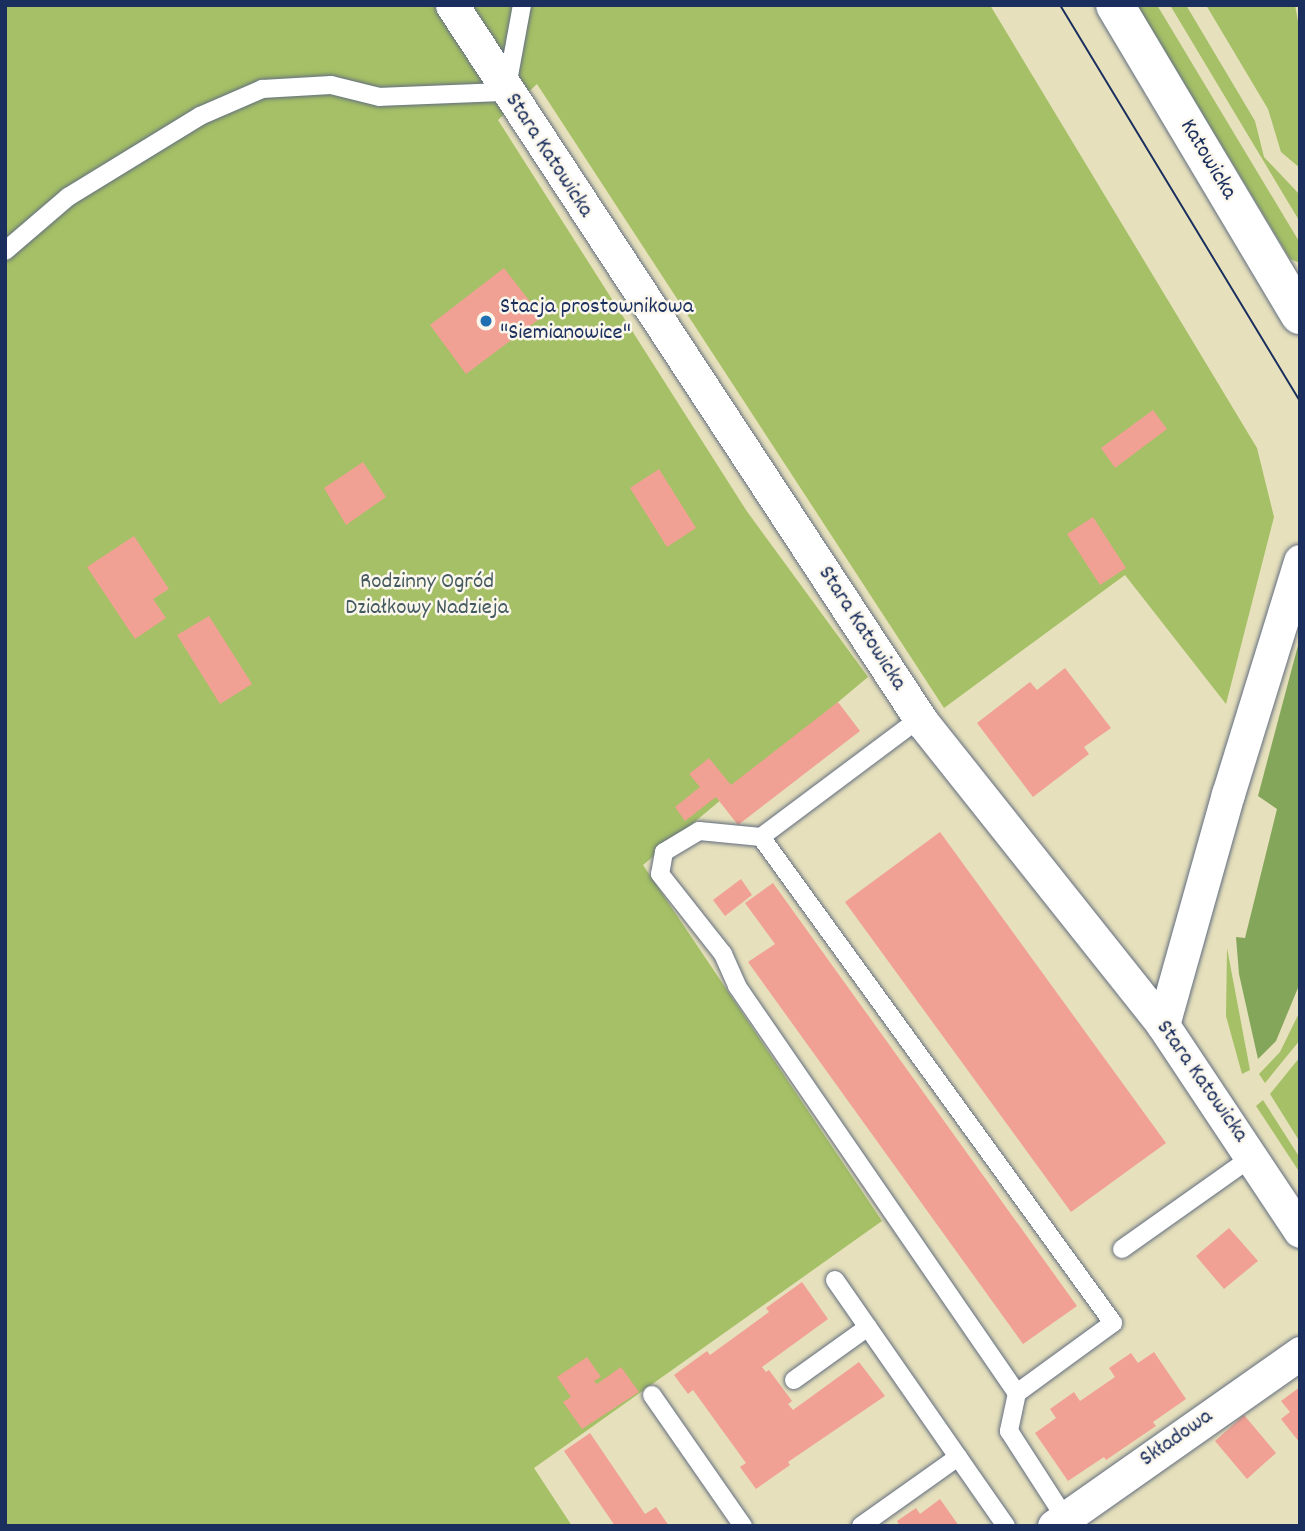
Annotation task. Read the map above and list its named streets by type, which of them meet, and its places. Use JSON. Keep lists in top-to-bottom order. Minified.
{"streets":{"main road":["Katowicka"],"street":["Stara Katowicka","Składowa"]},"parks":["Rodzinny Ogród Działkowy Nadzieja"],"places":["Stacja prostownikowa \"Siemianowice\""]}
